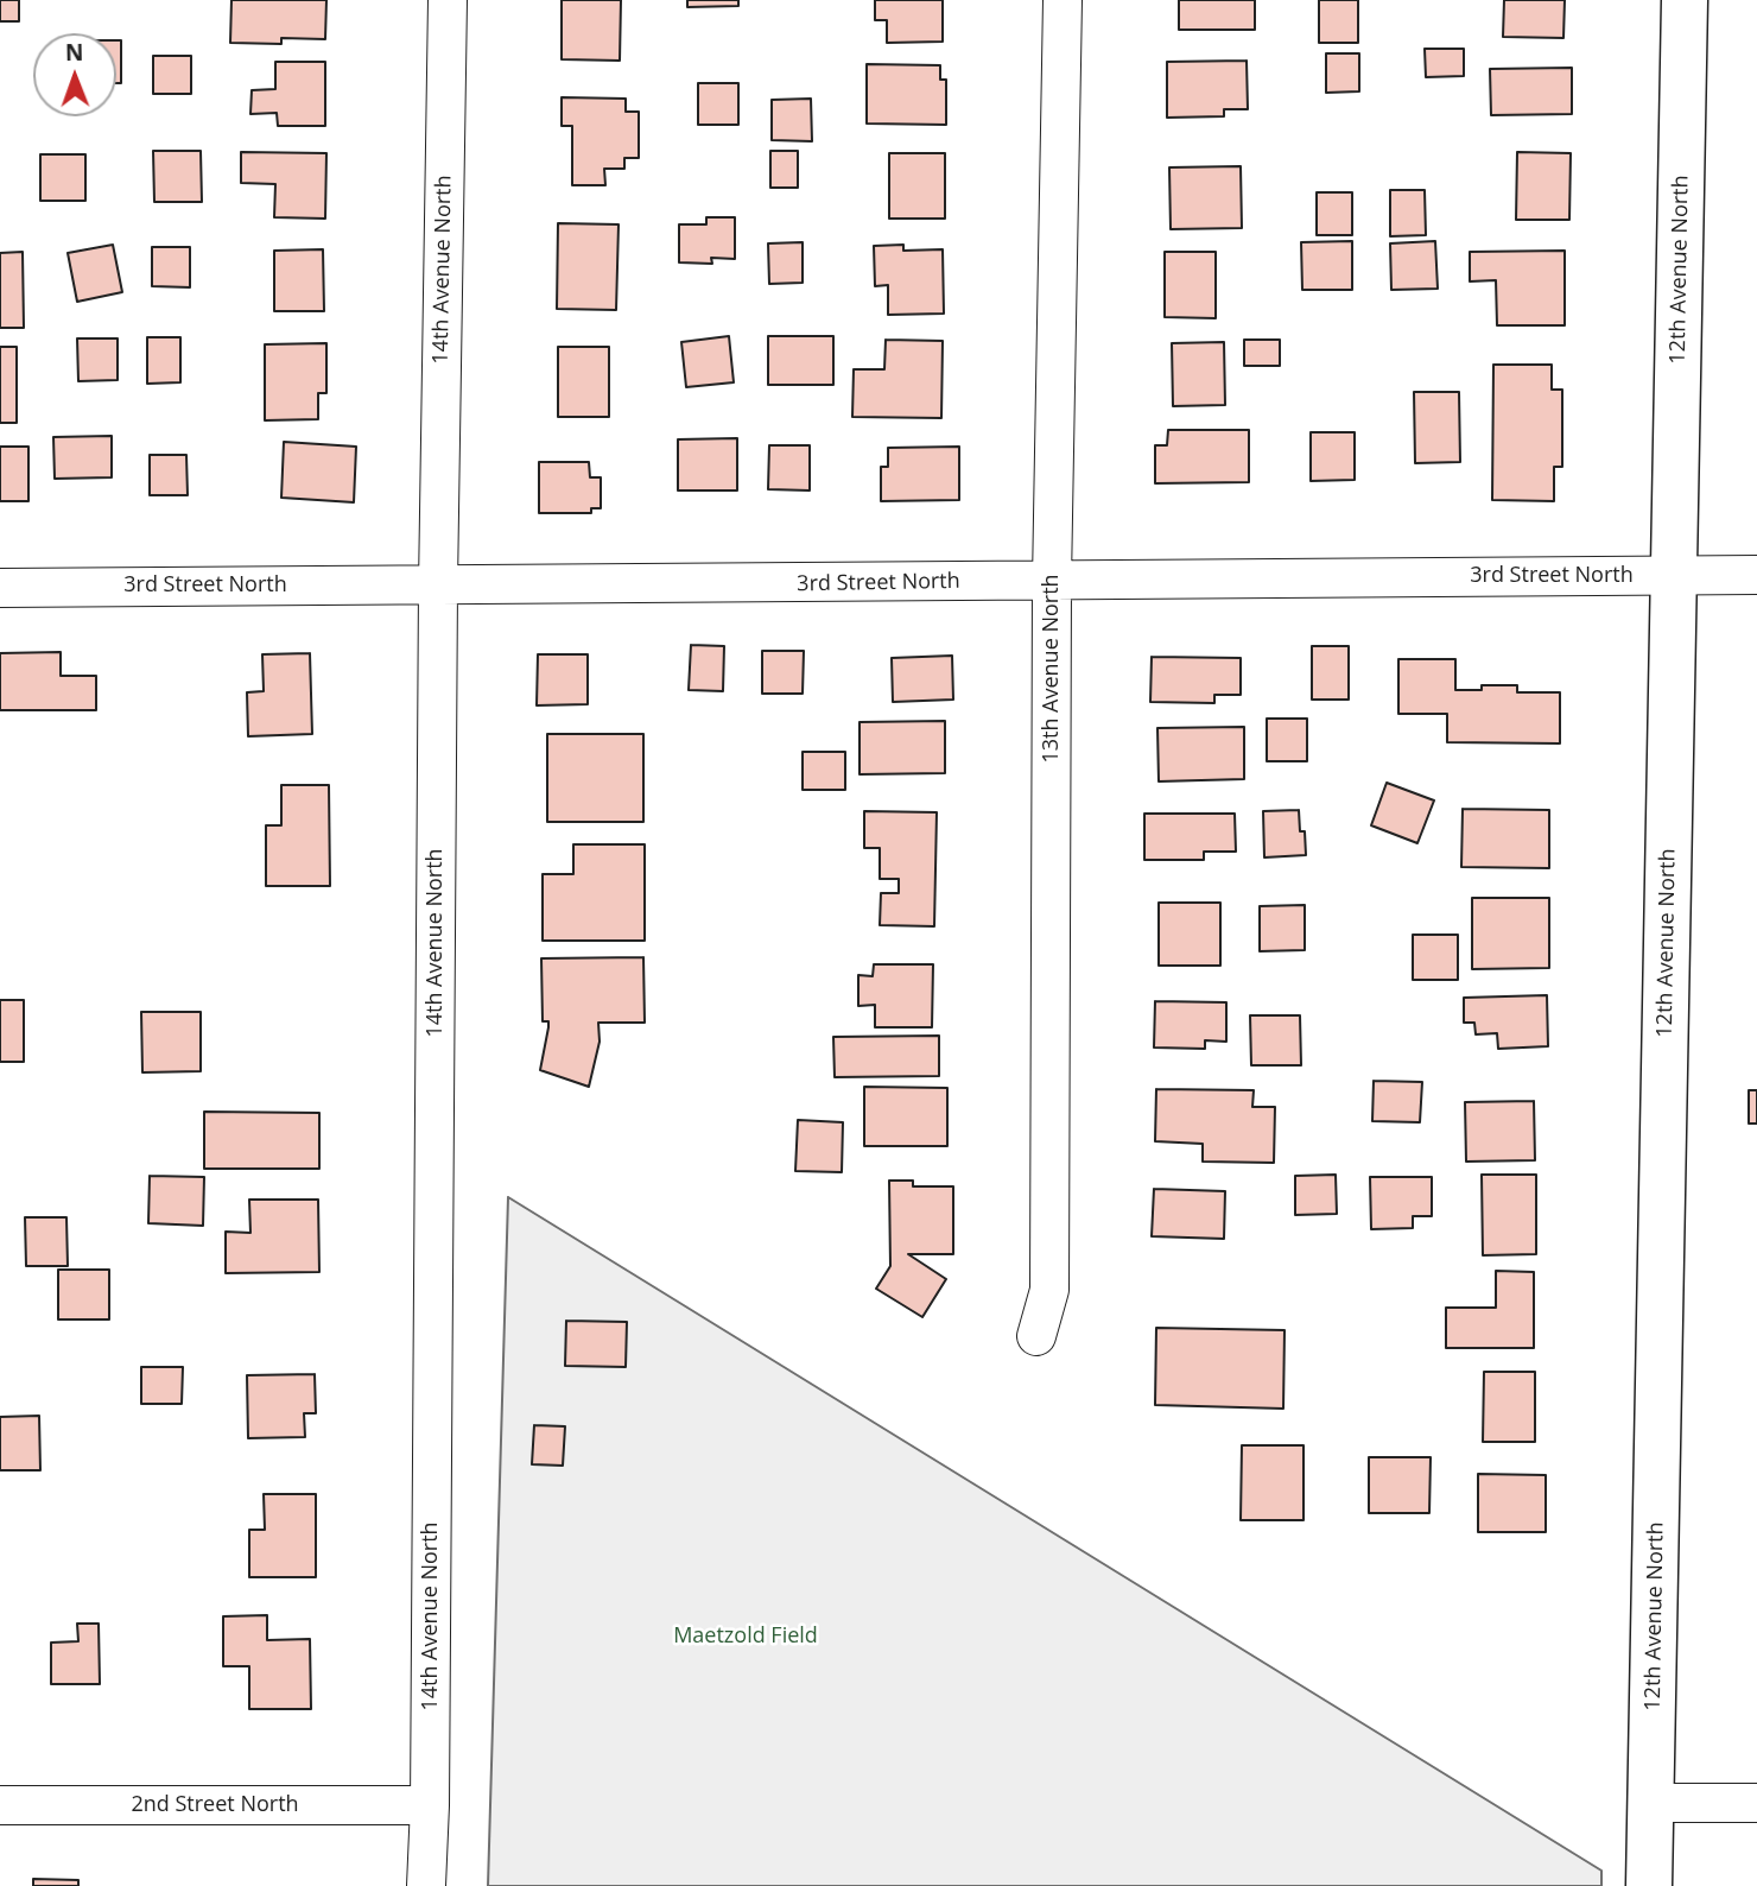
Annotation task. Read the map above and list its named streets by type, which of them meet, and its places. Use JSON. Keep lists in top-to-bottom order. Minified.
{"streets":{"street":["14th Avenue North","12th Avenue North","3rd Street North","13th Avenue North","2nd Street North"]},"crossings":[["14th Avenue North","3rd Street North"],["14th Avenue North","2nd Street North"],["12th Avenue North","3rd Street North"],["3rd Street North","13th Avenue North"]],"parks":["Maetzold Field"],"north":"top"}
